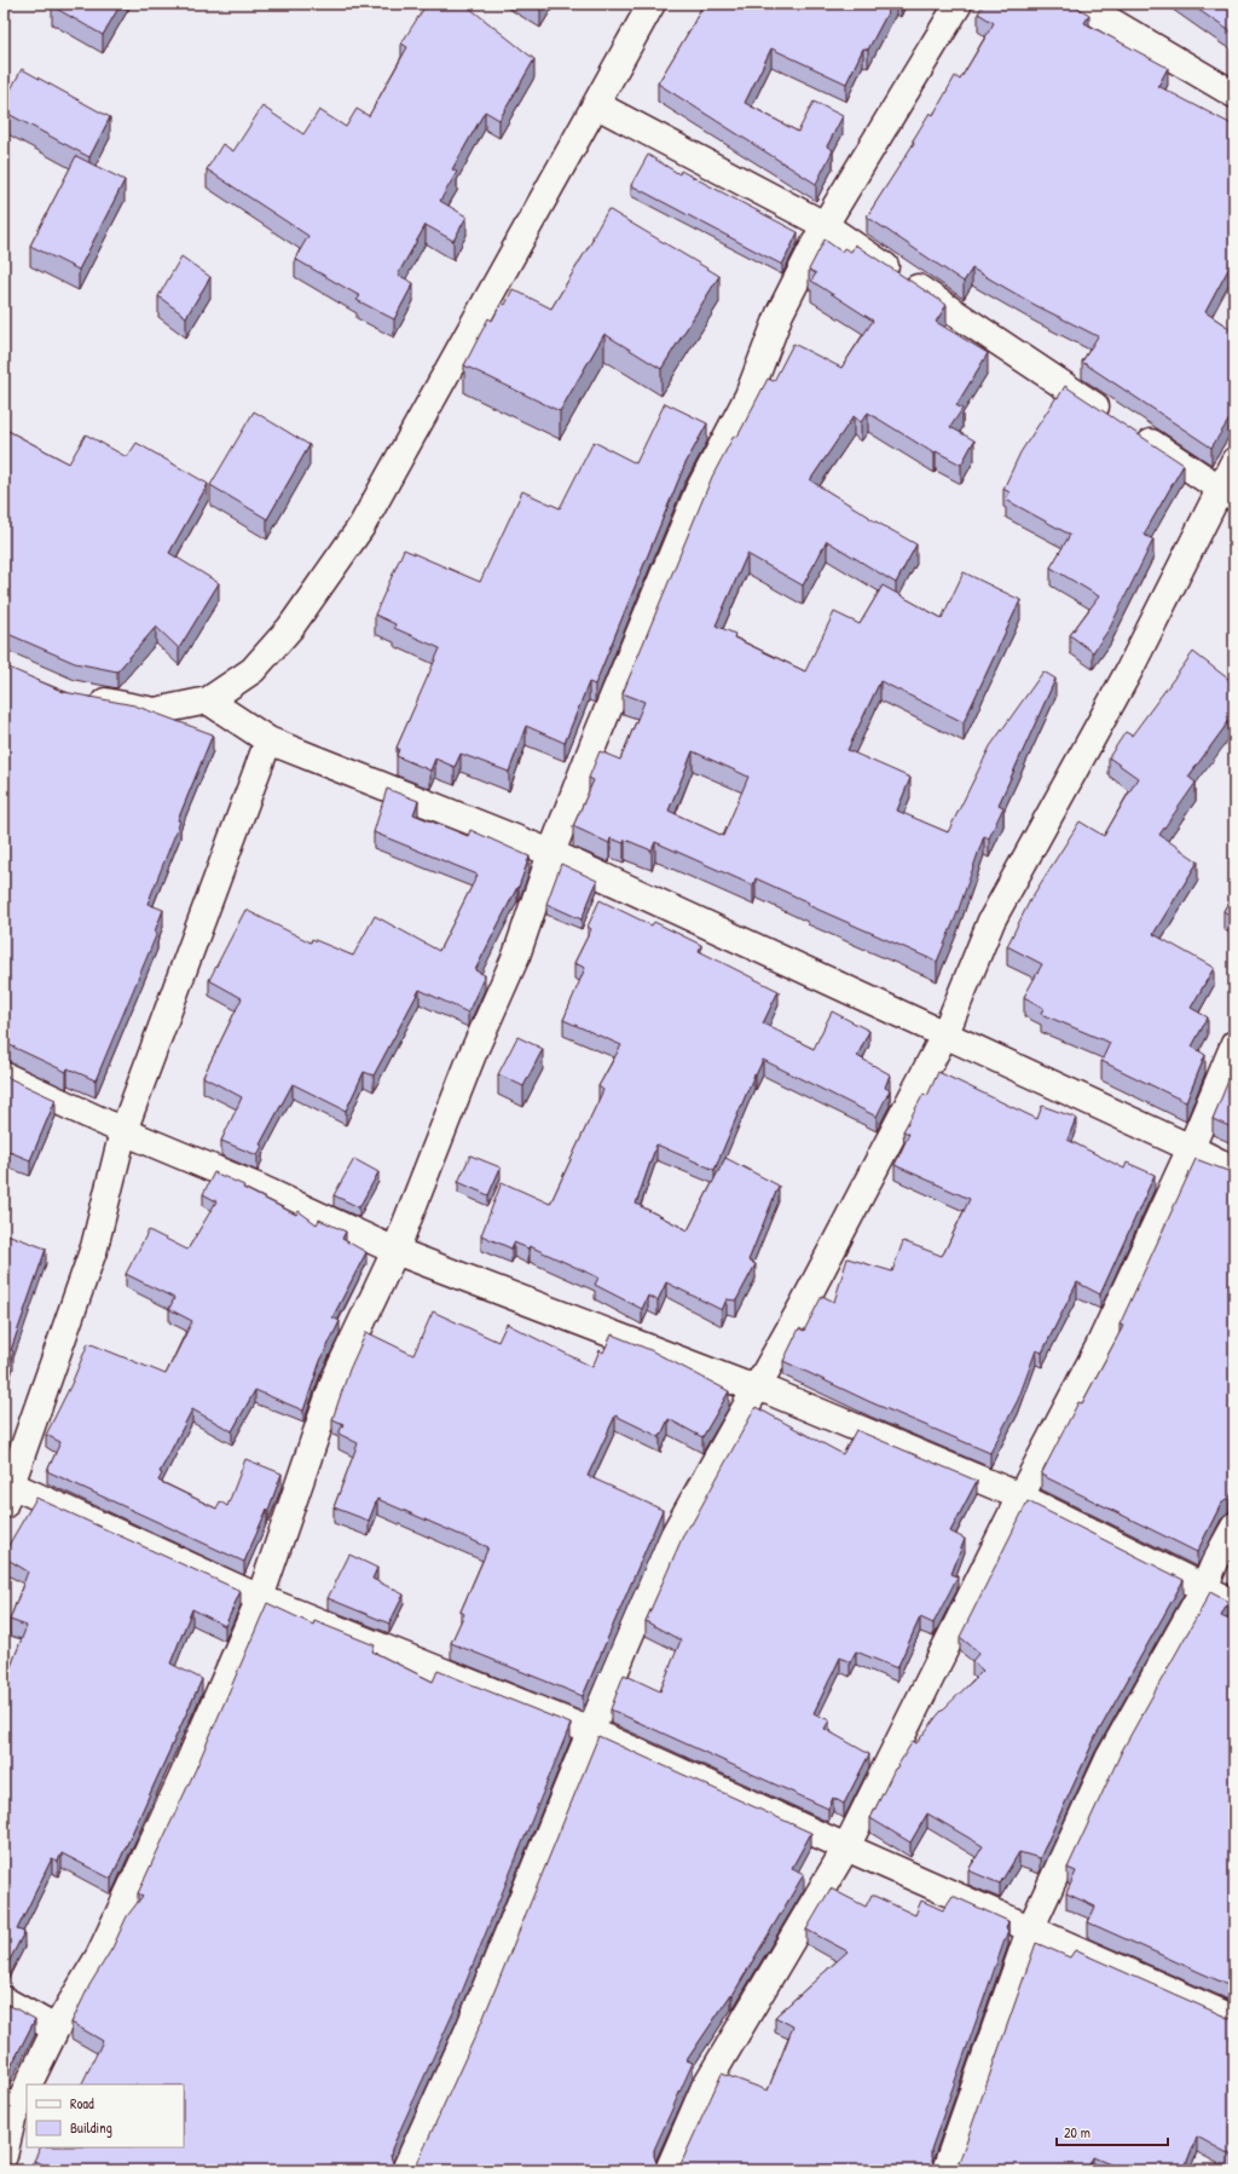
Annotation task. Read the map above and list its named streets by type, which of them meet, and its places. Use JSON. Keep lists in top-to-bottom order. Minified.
{"legend":["Road","Building"],"scale_bar":"20 m"}
